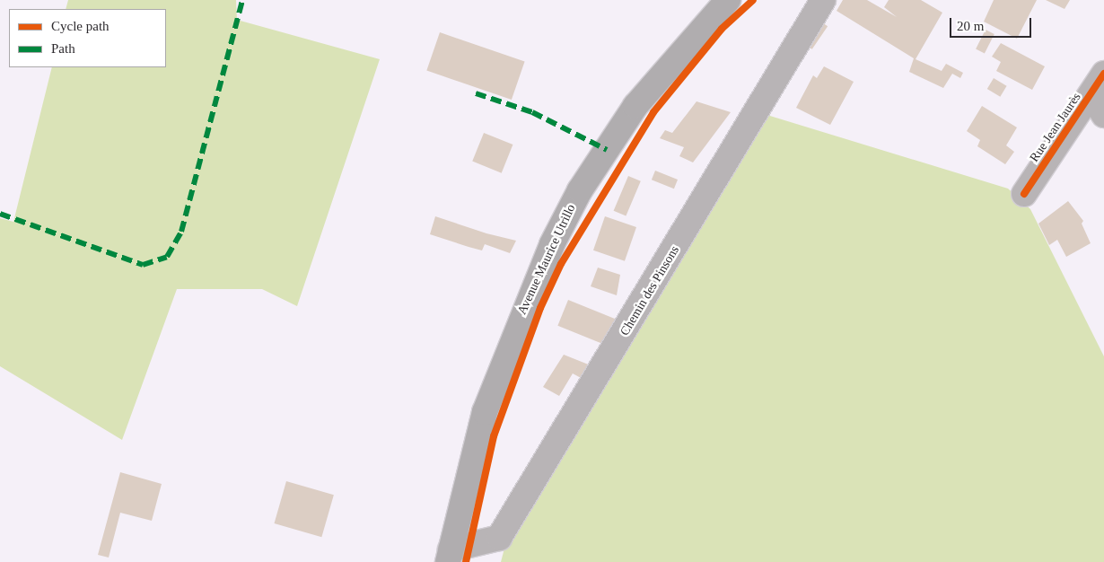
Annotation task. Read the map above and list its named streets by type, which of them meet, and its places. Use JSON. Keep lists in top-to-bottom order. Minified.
{"streets":{"main road":["Avenue Maurice Utrillo"],"street":["Rue Jean Jaurès","Chemin des Pinsons"]},"crossings":[["Avenue Maurice Utrillo","Chemin des Pinsons"]],"legend":["Cycle path","Path"],"scale_bar":"20 m"}
